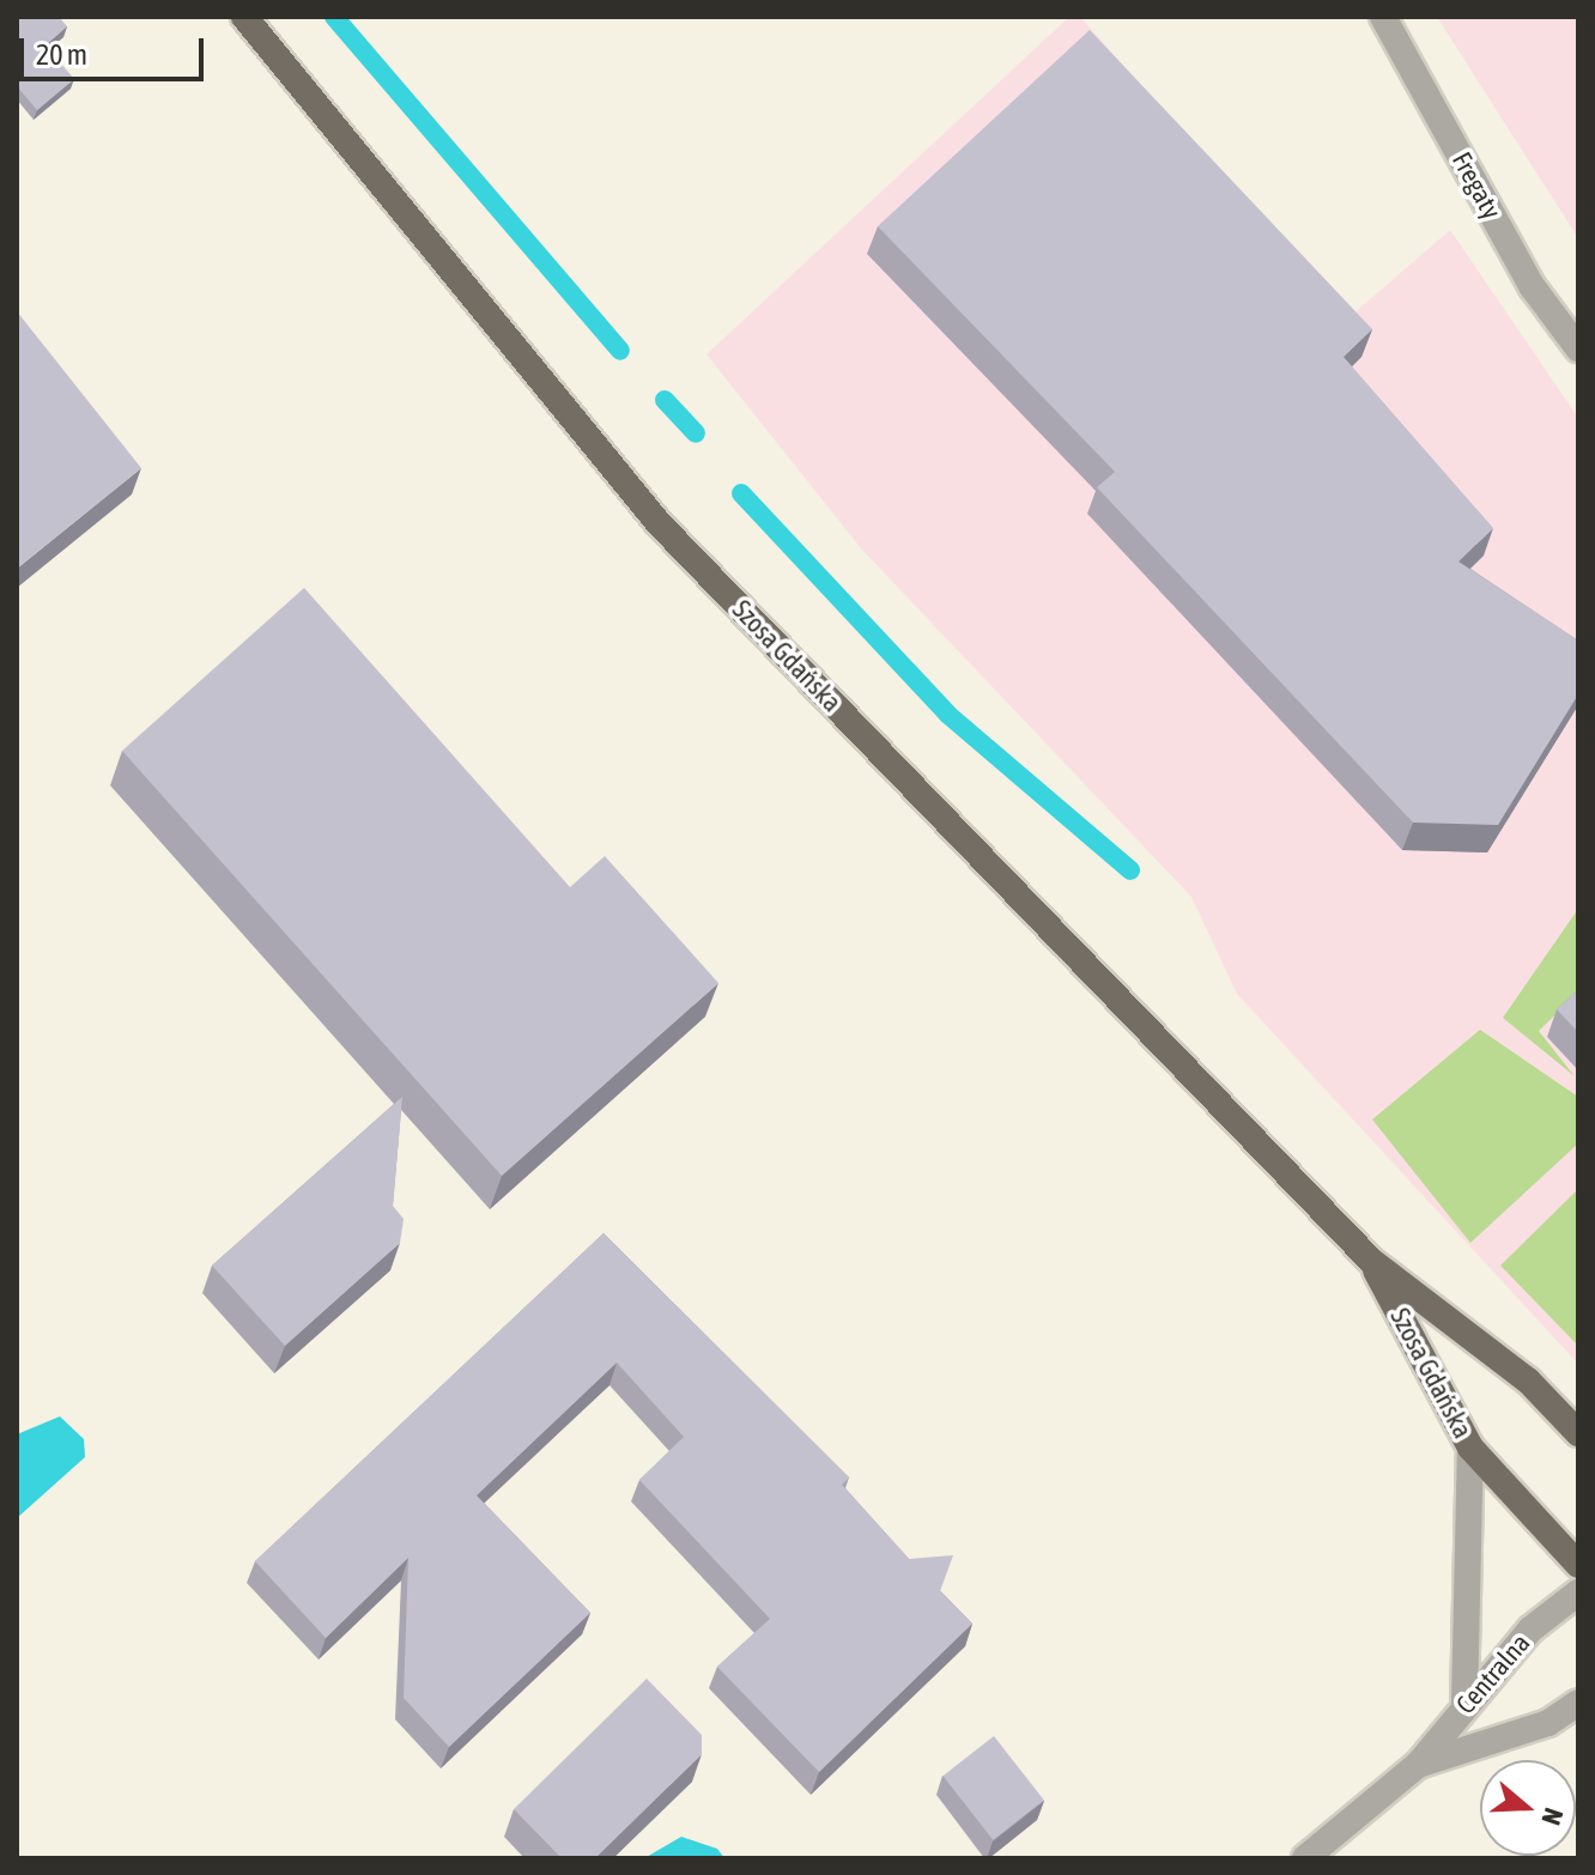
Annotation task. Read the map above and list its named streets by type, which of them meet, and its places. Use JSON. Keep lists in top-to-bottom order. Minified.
{"streets":{"main road":["Szosa Gdańska"],"street":["Fregaty","Centralna"]},"scale_bar":"20 m","north":"right"}
